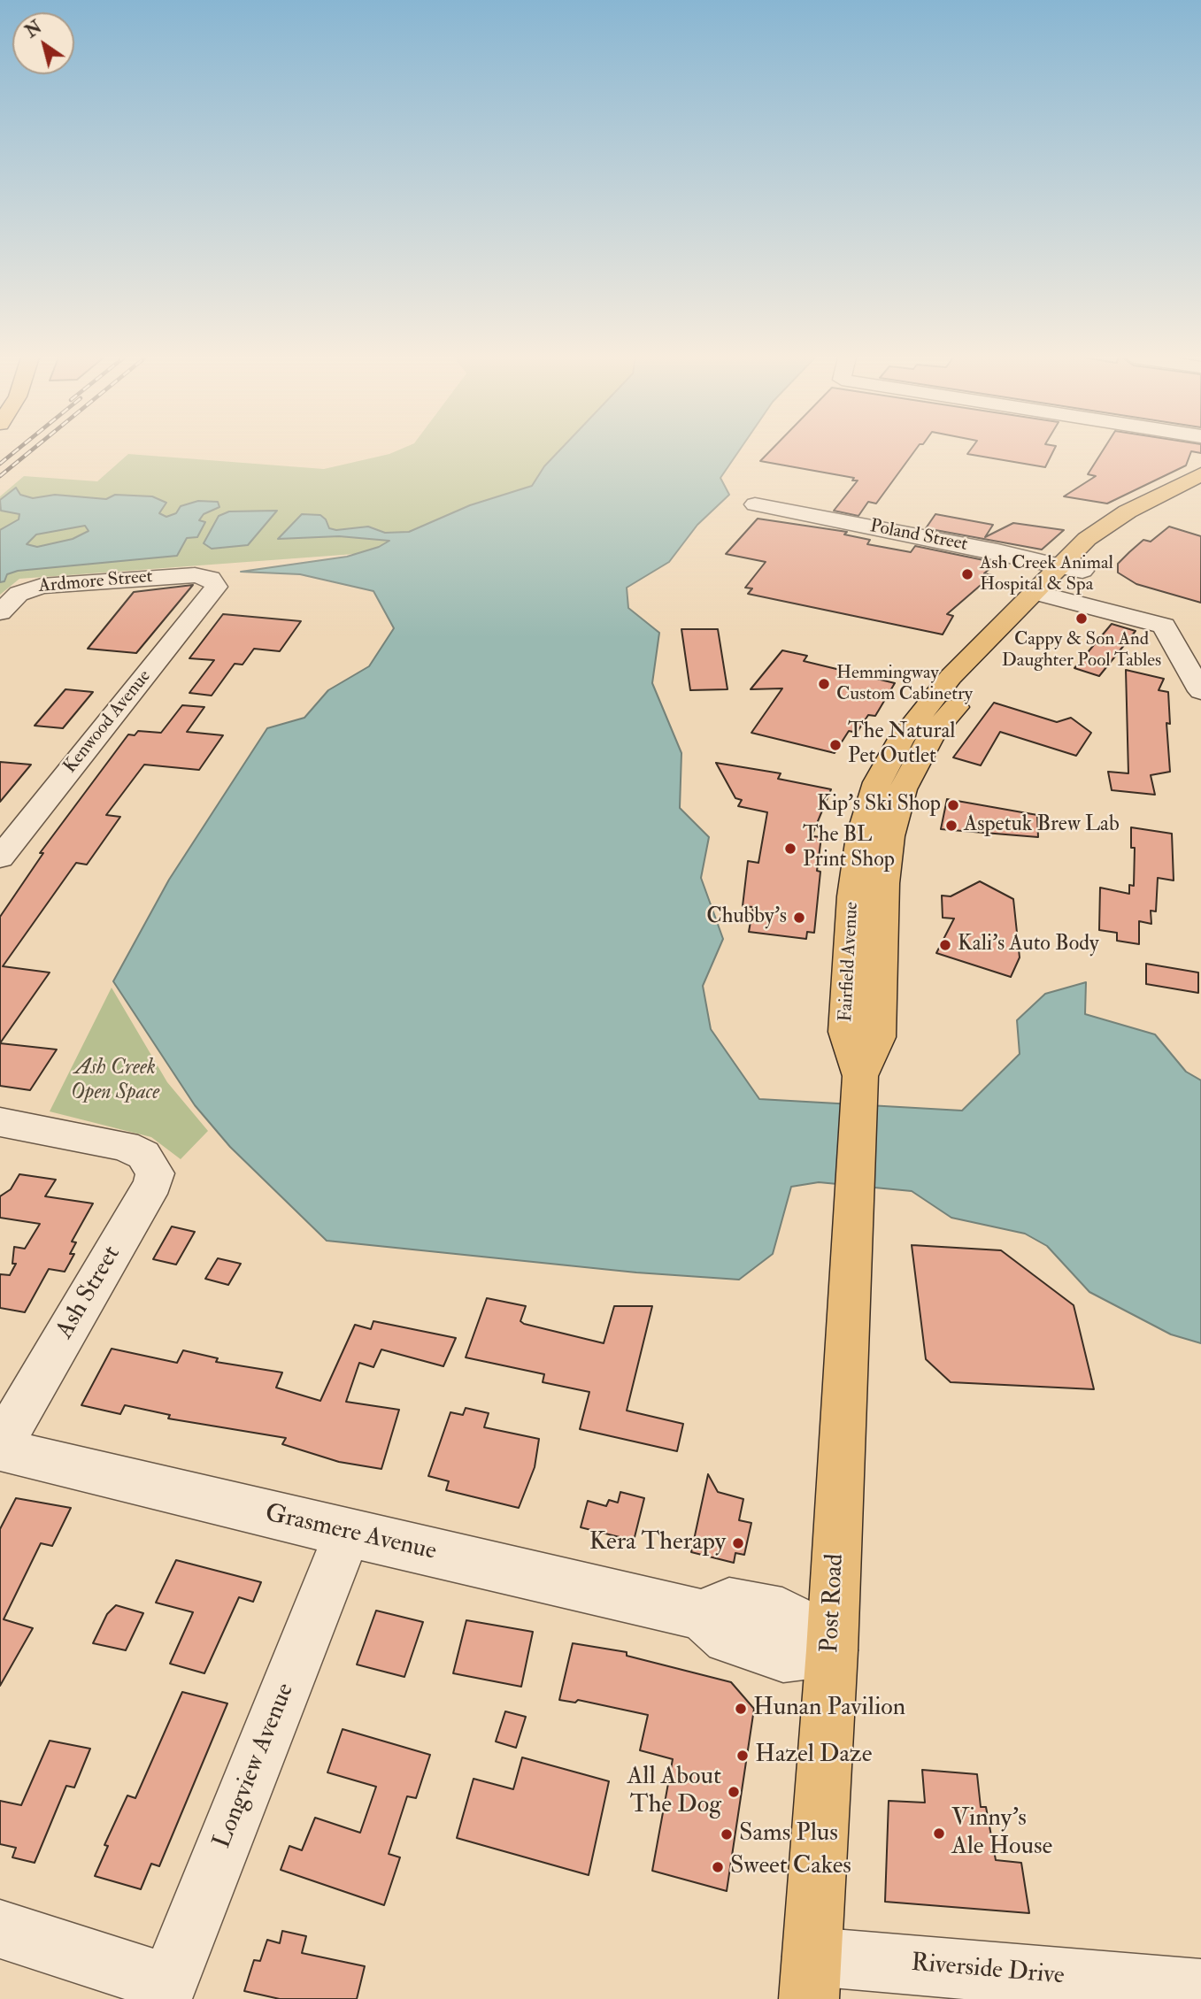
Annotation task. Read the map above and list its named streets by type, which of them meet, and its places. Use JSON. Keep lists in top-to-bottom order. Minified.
{"streets":{"main road":["Fairfield Avenue","Post Road"],"street":["Poland Street","Ardmore Street","Kenwood Avenue","Ash Street","Grasmere Avenue","Longview Avenue","Riverside Drive"]},"crossings":[["Poland Street","Fairfield Avenue"],["Ardmore Street","Kenwood Avenue"],["Fairfield Avenue","Post Road"],["Ash Street","Grasmere Avenue"],["Grasmere Avenue","Post Road"],["Grasmere Avenue","Longview Avenue"],["Post Road","Riverside Drive"]],"parks":["Ash Creek Open Space"],"places":["Ash Creek Animal Hospital & Spa","Cappy & Son And Daughter Pool Tables","Hemmingway Custom Cabinetry","The Natural Pet Outlet","Kip's Ski Shop","Aspetuk Brew Lab","The BL Print Shop","Chubby's","Kali's Auto Body","Kera Therapy","Hunan Pavilion","Hazel Daze","All About The Dog","Vinny's Ale House","Sams Plus","Sweet Cakes"],"north":"top left"}
